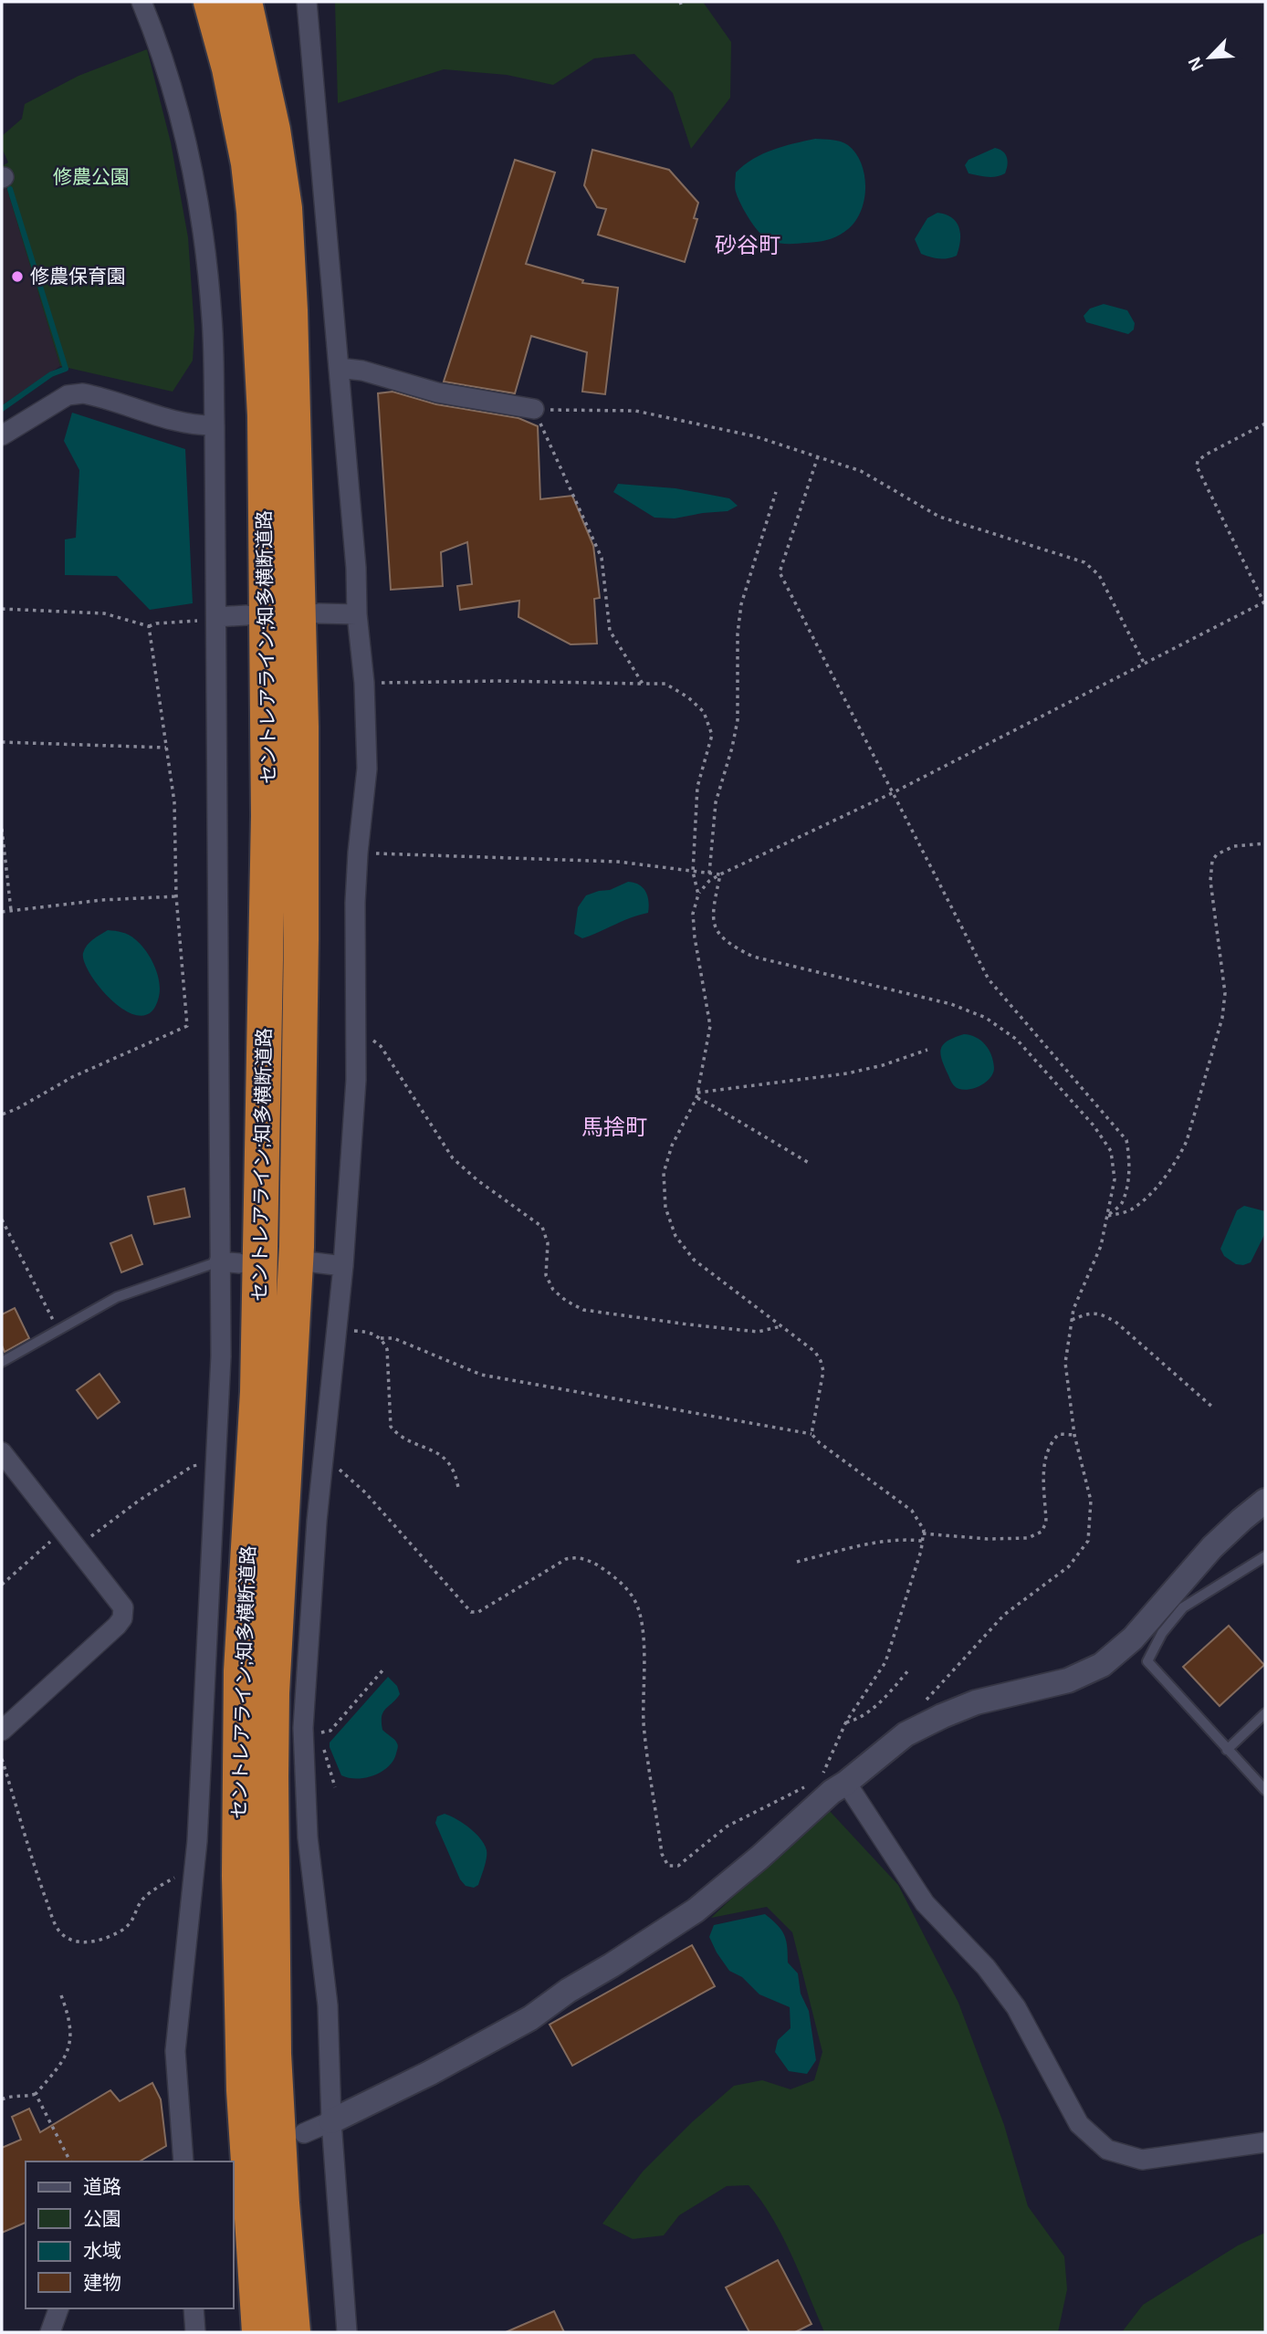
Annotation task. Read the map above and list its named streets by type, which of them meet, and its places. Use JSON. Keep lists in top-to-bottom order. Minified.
{"streets":{"highway":["セントレアライン;知多横断道路"]},"districts":["砂谷町","馬捨町"],"parks":["修農公園"],"places":["修農保育園"],"legend":["道路","公園","水域","建物"],"north":"bottom left"}
